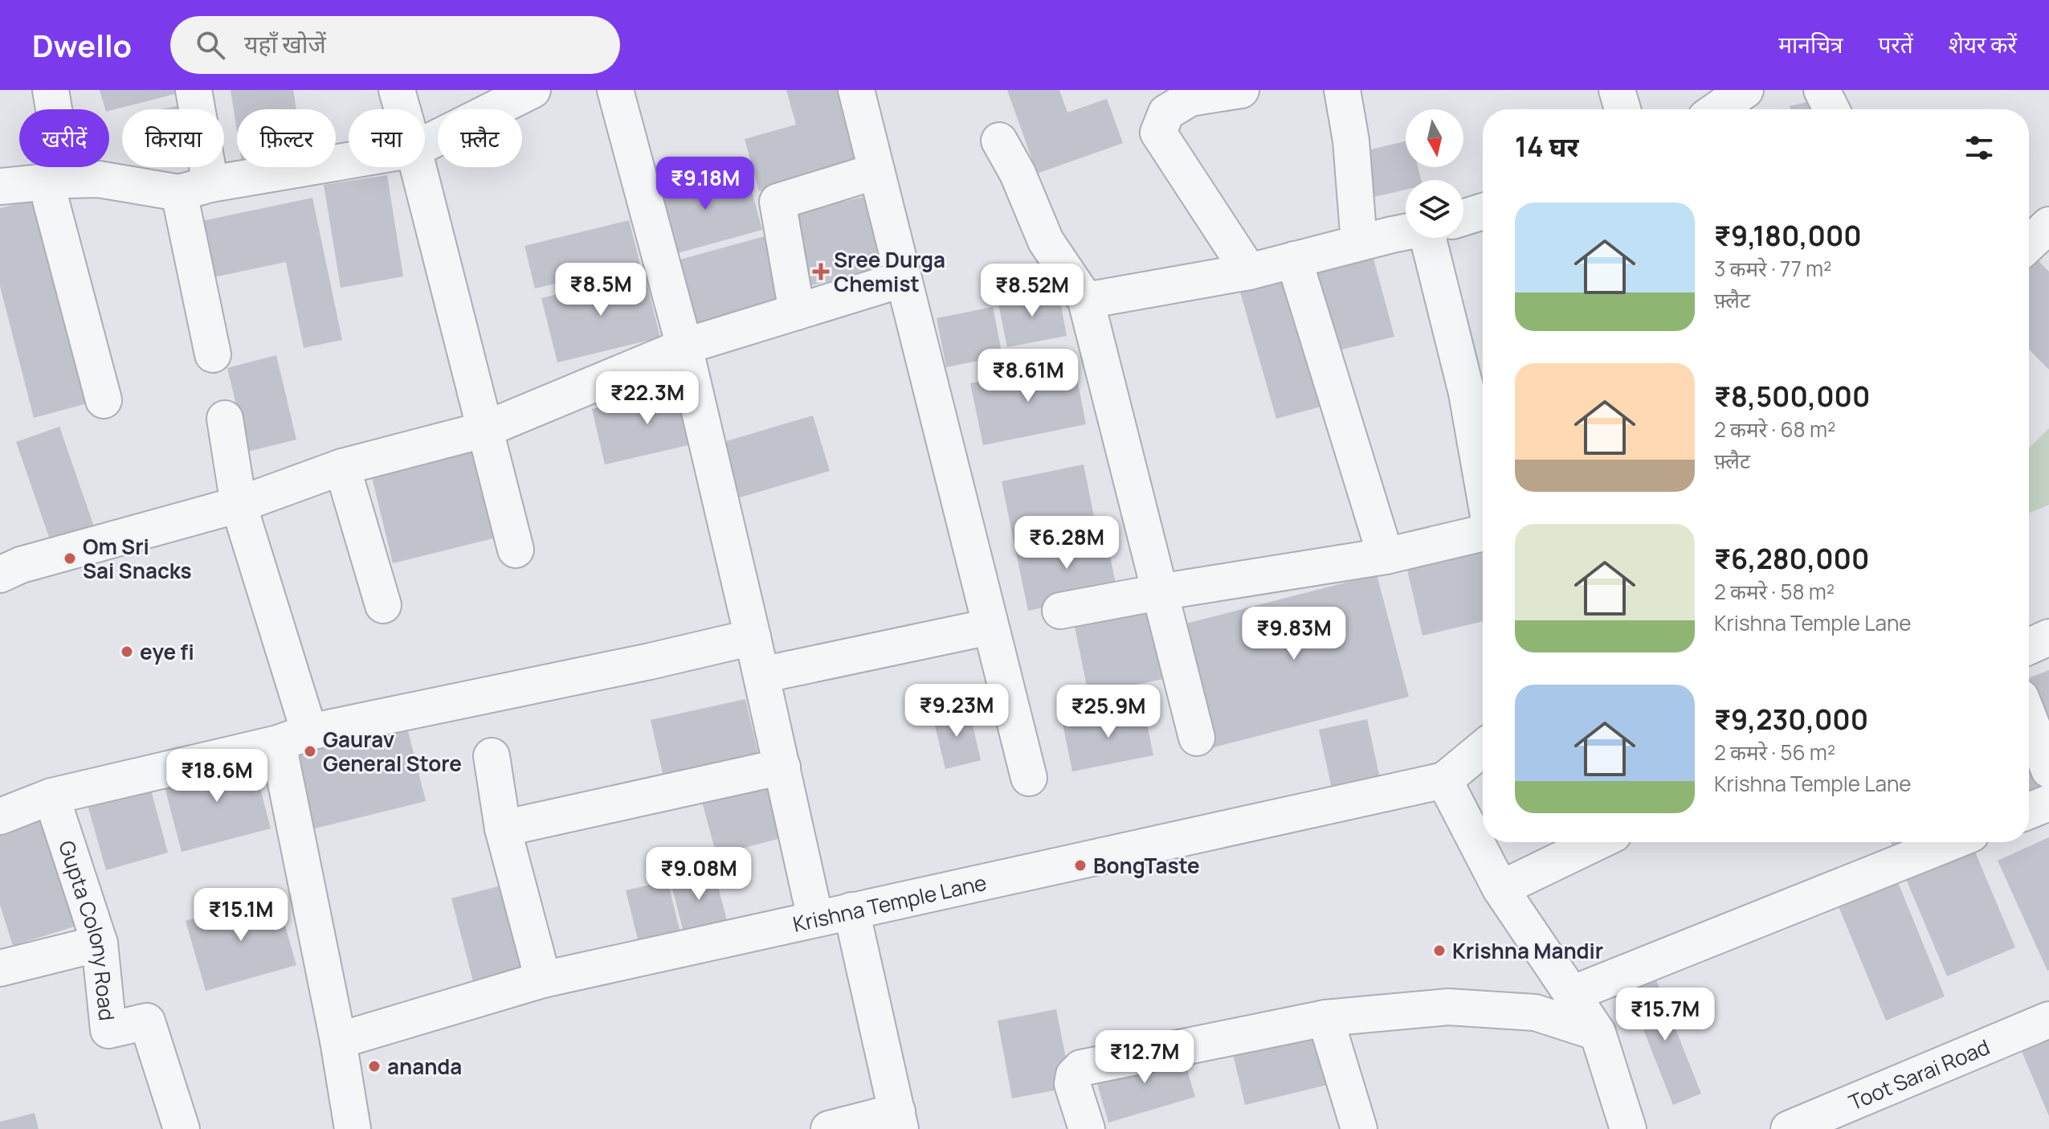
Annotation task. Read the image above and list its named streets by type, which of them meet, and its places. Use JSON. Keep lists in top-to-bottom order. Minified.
{"streets":{"street":["Krishna Temple Lane","Gupta Colony Road","Toot Sarai Road"]},"places":{"health":["Sree Durga Chemist"],"other":["Om Sri Sai Snacks","eye fi","Gaurav General Store","BongTaste","Krishna Mandir","ananda"]},"north":"bottom","page":{"header":"Dwello","search":"यहाँ खोजें","nav":["मानचित्र","परतें","शेयर करें"],"chip":["खरीदें","किराया","फ़िल्टर","नया","फ़्लैट"],"heading":"14 घर","price":["₹9.18M","₹8.5M","₹8.52M","₹8.61M","₹22.3M","₹6.28M","₹9.83M","₹9.23M","₹25.9M","₹18.6M","₹9.08M","₹15.1M","₹15.7M","₹12.7M"],"list":[{"name":"₹9,180,000","note":"3 कमरे · 77 m² · फ़्लैट"},{"name":"₹8,500,000","note":"2 कमरे · 68 m² · फ़्लैट"},{"name":"₹6,280,000","note":"2 कमरे · 58 m² · Krishna Temple Lane"},{"name":"₹9,230,000","note":"2 कमरे · 56 m² · Krishna Temple Lane"}]}}
